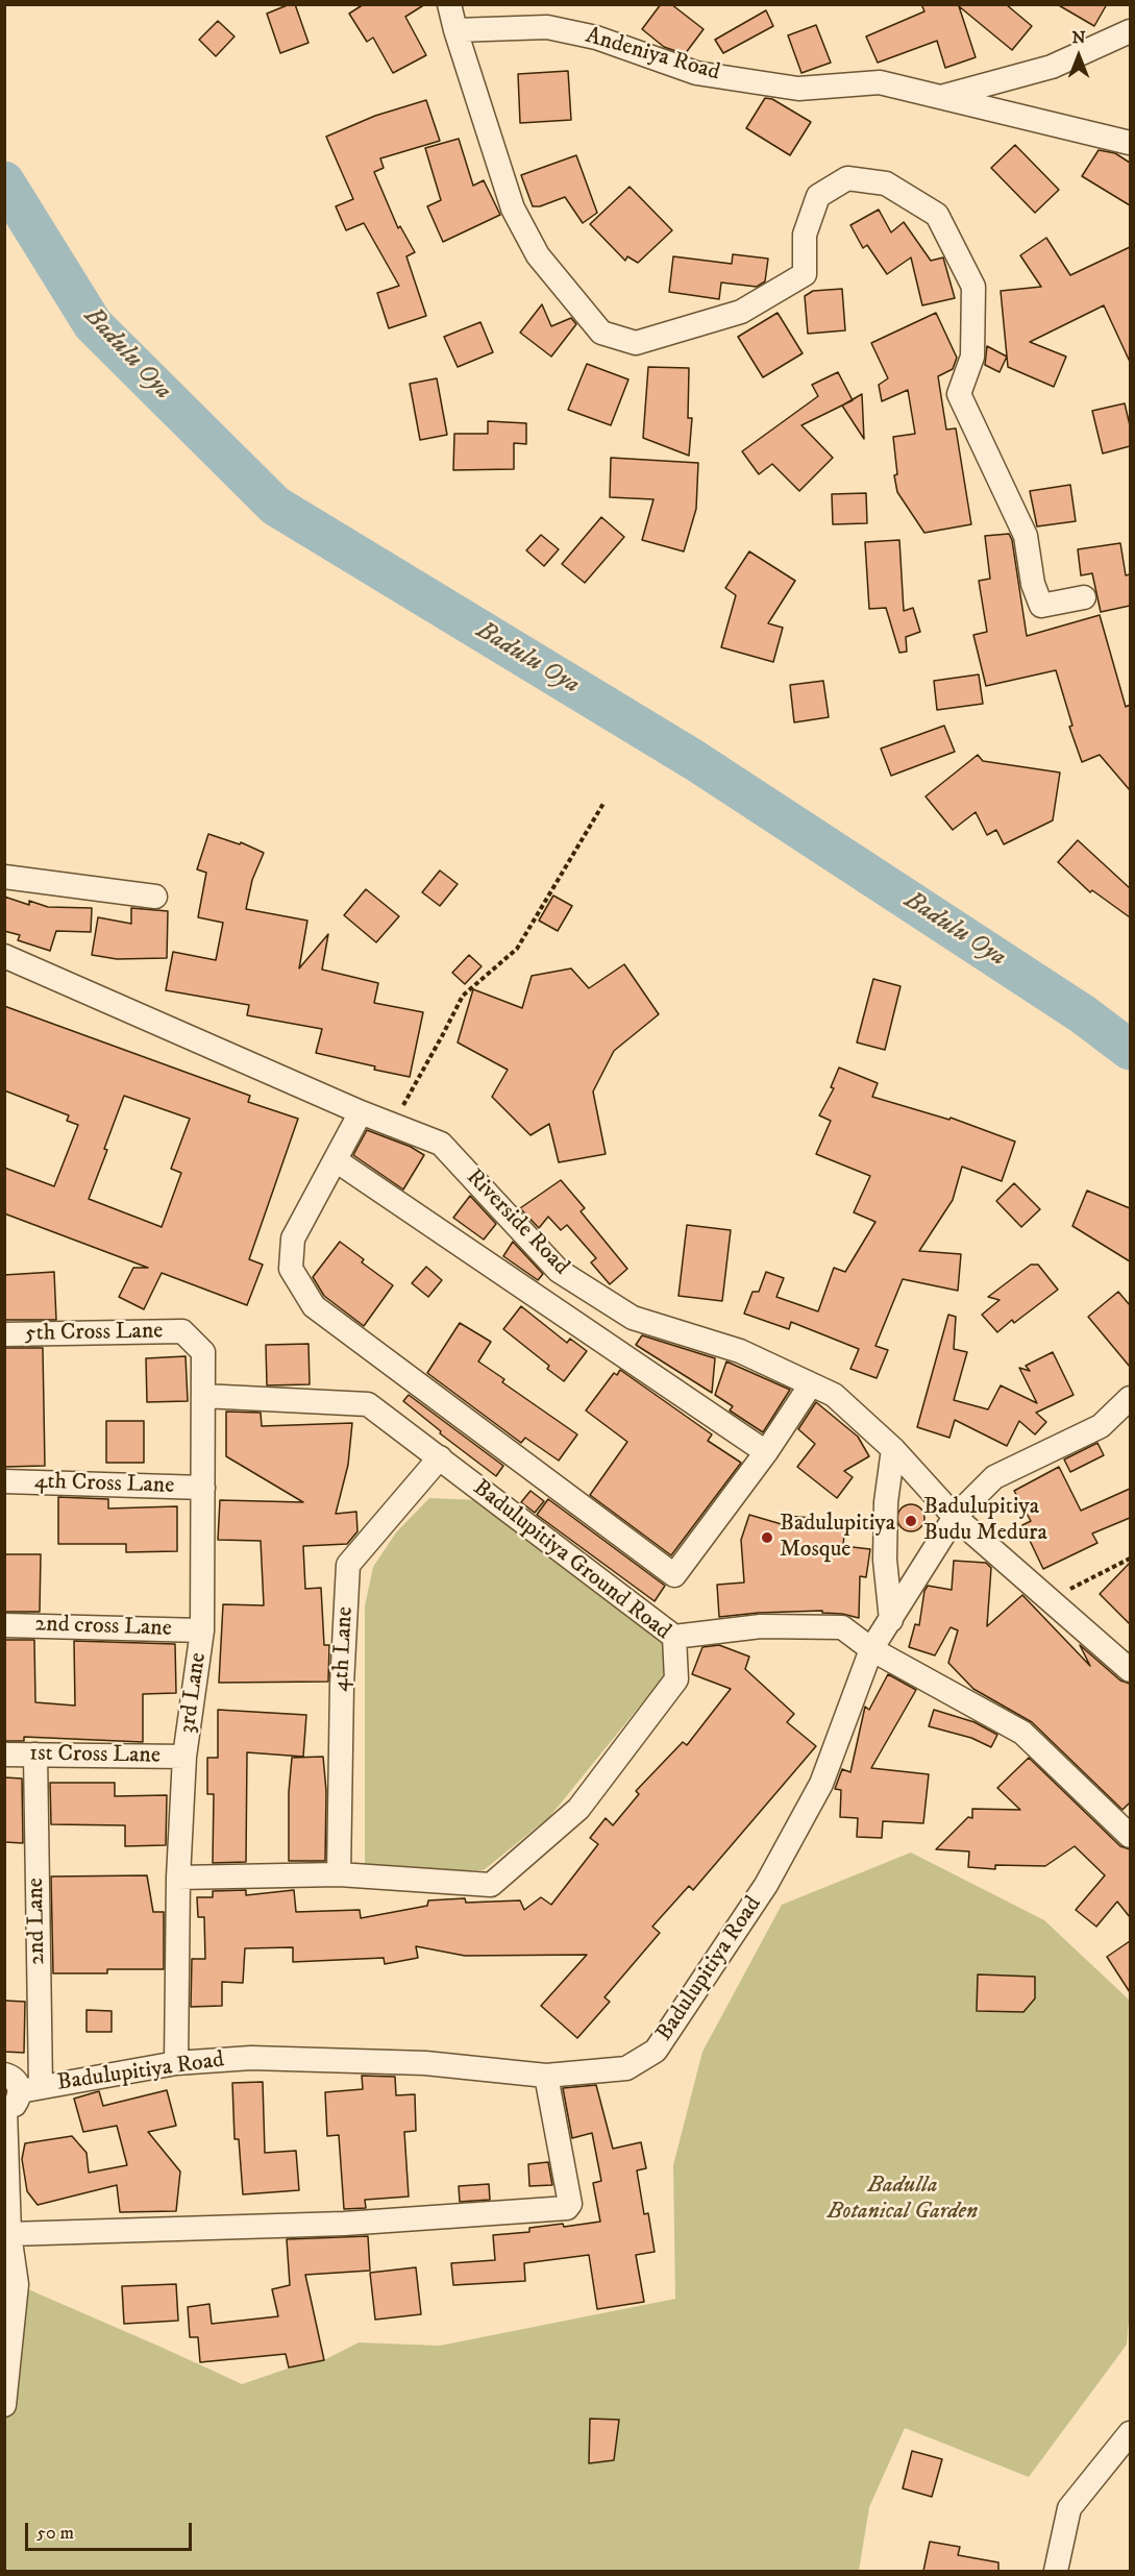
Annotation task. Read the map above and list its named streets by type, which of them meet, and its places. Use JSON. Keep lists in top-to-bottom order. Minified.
{"streets":{"street":["Andeniya Road","Riverside Road","5th Cross Lane","4th Cross Lane","Badulupitiya Ground Road","2nd cross Lane","4th Lane","3rd Lane","1st Cross Lane","2nd Lane","Badulupitiya Road"]},"crossings":[["Riverside Road","Badulupitiya Road"],["5th Cross Lane","3rd Lane"],["4th Cross Lane","3rd Lane"],["Badulupitiya Ground Road","4th Lane"],["Badulupitiya Ground Road","3rd Lane"],["2nd cross Lane","3rd Lane"],["3rd Lane","1st Cross Lane"],["3rd Lane","Badulupitiya Road"],["1st Cross Lane","2nd Lane"],["2nd Lane","Badulupitiya Road"]],"water":["Badulu Oya"],"parks":["Badulla Botanical Garden"],"places":["Badulupitiya Budu Medura","Badulupitiya Mosque"],"scale_bar":"50 m","north":"top"}
